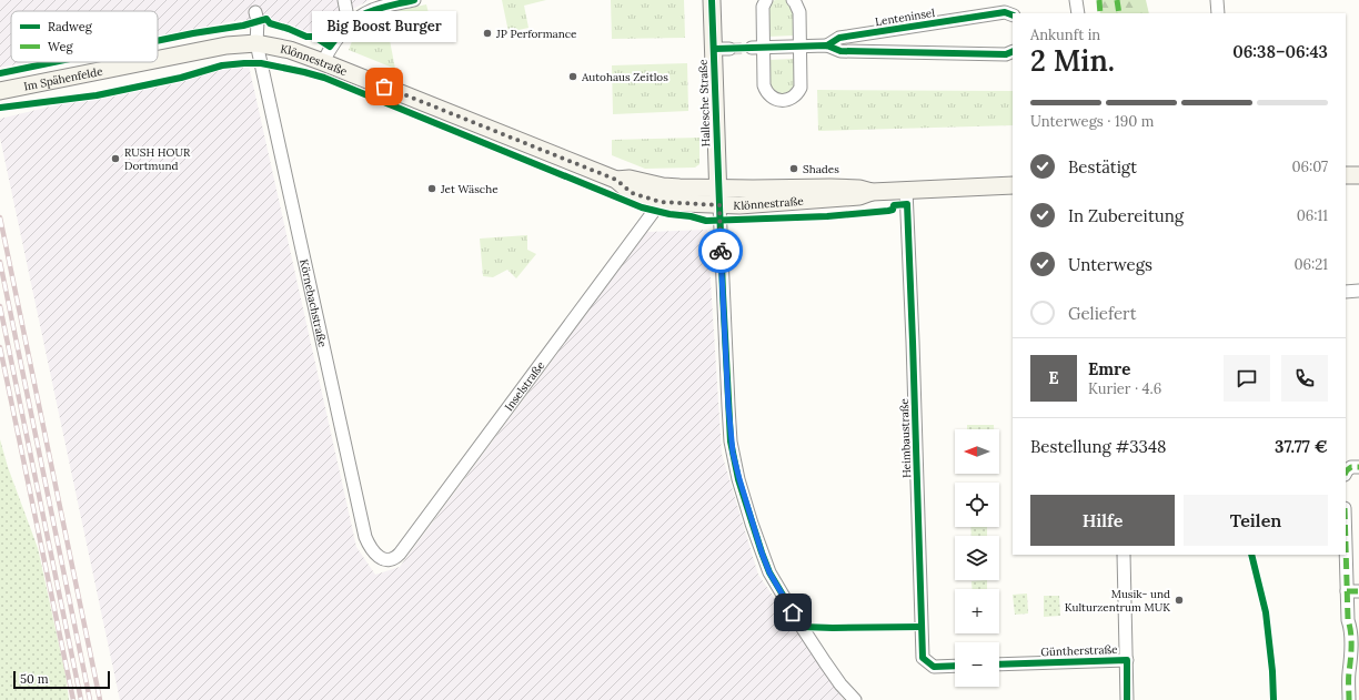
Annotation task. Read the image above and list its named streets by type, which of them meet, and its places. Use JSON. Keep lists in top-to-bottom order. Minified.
{"streets":{"main road":["Klönnestraße","Im Spähenfelde","Hallesche Straße"],"street":["Lenteninsel","Körnebachstraße","Inselstraße","Heimbaustraße","Güntherstraße"]},"crossings":[["Klönnestraße","Im Spähenfelde"],["Klönnestraße","Hallesche Straße"],["Klönnestraße","Körnebachstraße"],["Klönnestraße","Inselstraße"],["Klönnestraße","Heimbaustraße"],["Im Spähenfelde","Körnebachstraße"],["Körnebachstraße","Inselstraße"]],"places":["JP Performance","Autohaus Zeitlos","Big Boost Burger","RUSH HOUR Dortmund","Shades","Jet Wäsche","Musik- und Kulturzentrum MUK"],"legend":["Radweg","Weg"],"scale_bar":"50 m","north":"left","page":{"bubble":"Big Boost Burger","heading":["2 Min.","Ankunft in","06:38–06:43"],"panel":["Emre","Kurier · 4.6","Bestellung #3348","37.77 €"],"bar":"Unterwegs · 190 m","list":[["Bestätigt","06:07"],["In Zubereitung","06:11"],["Unterwegs","06:21"],"Geliefert"],"round":"E","map_buttons":["+","−"],"buttons":["Hilfe","Teilen"],"scale":"50 m"}}
